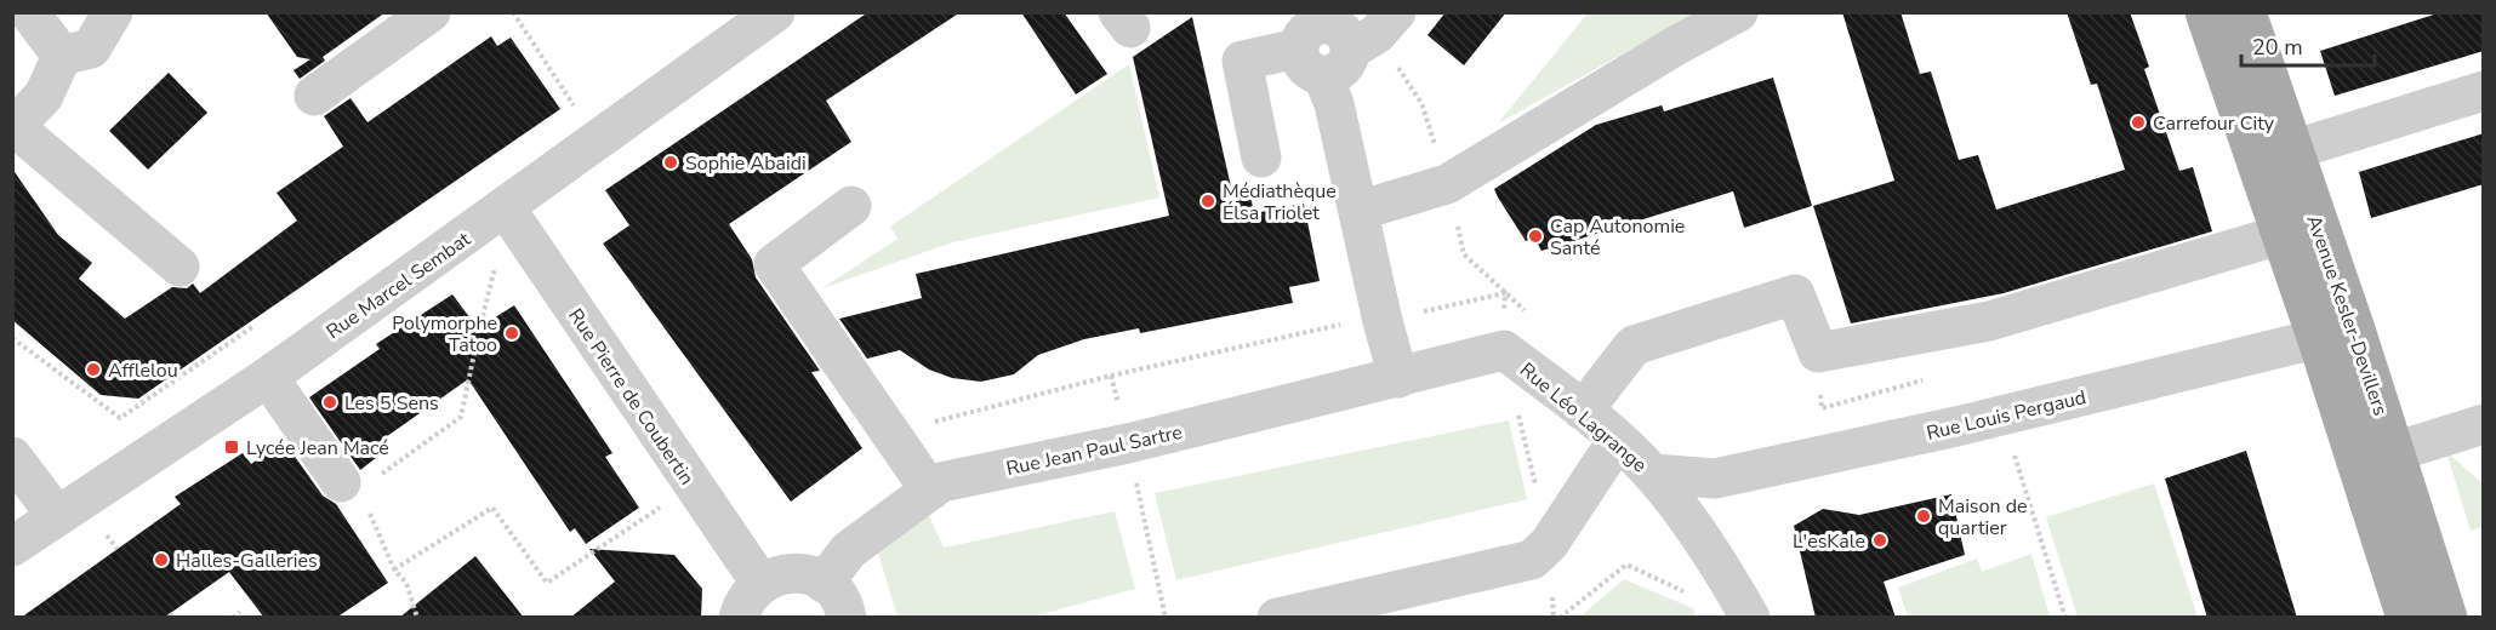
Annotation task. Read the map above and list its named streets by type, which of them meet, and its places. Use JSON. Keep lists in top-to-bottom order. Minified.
{"streets":{"main road":["Avenue Kesler-Devillers"],"street":["Rue Marcel Sembat","Rue Pierre de Coubertin","Rue Louis Pergaud","Rue Léo Lagrange","Rue Jean Paul Sartre"]},"crossings":[["Rue Marcel Sembat","Rue Pierre de Coubertin"],["Avenue Kesler-Devillers","Rue Louis Pergaud"],["Rue Louis Pergaud","Rue Léo Lagrange"],["Rue Léo Lagrange","Rue Jean Paul Sartre"]],"places":{"other":["Carrefour City","Sophie Abaidi","Médiathèque Élsa Triolet","Cap Autonomie Santé","Polymorphe Tatoo","Afflelou","Les 5 Sens","Maison de quartier","L'esKale","Halles-Galleries"],"transit":["Lycée Jean Macé"]},"scale_bar":"20 m"}
